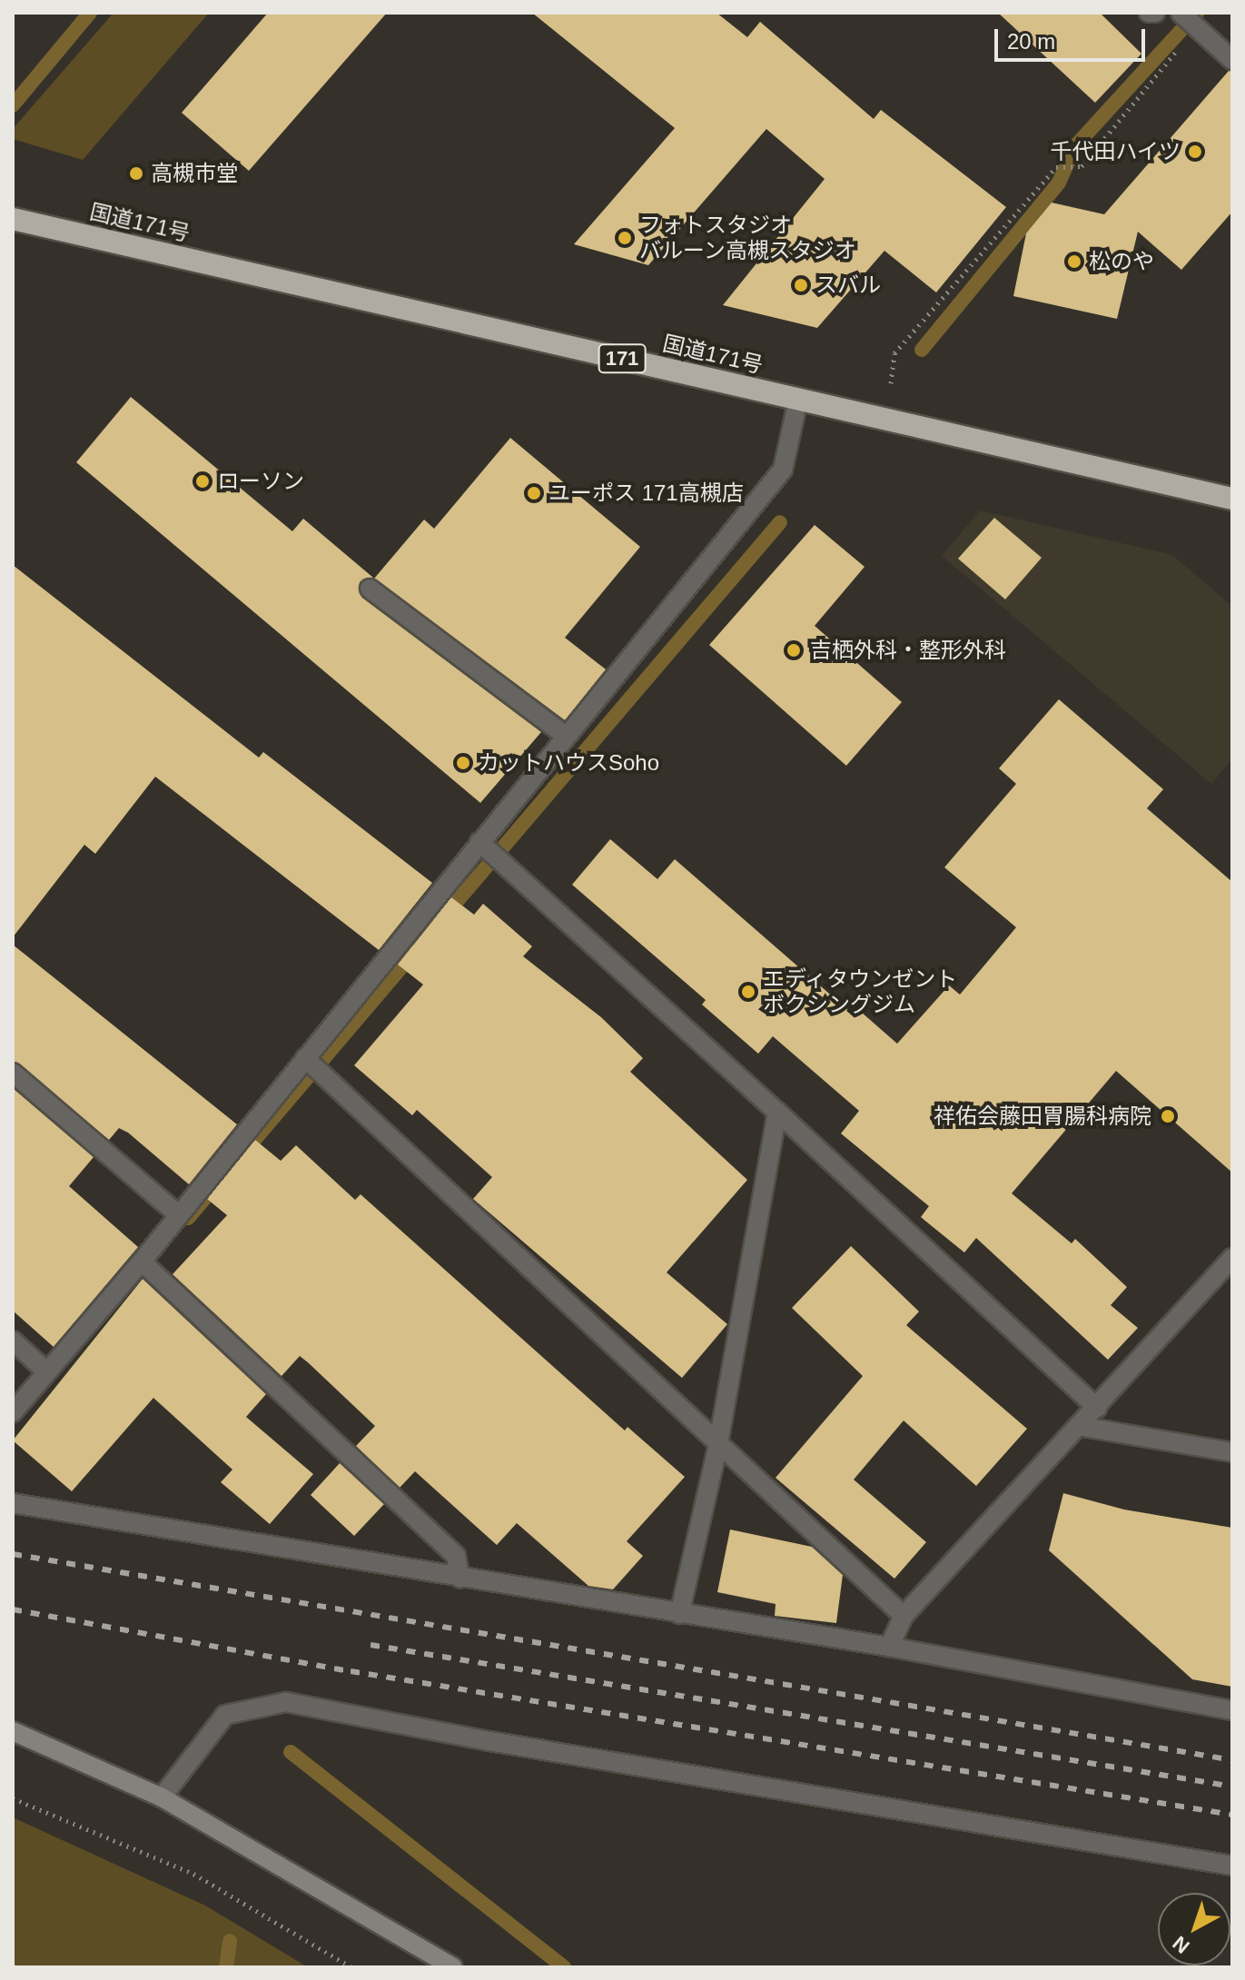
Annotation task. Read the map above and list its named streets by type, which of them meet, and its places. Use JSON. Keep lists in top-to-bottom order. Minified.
{"streets":{"highway":["国道171号","171"]},"places":["千代田ハイツ","高槻市堂","フォトスタジオ バルーン高槻スタジオ","松のや","スバル","ローソン","ユーポス 171高槻店","吉栖外科・整形外科","カットハウスSoho","エディタウンゼント ボクシングジム","祥佑会藤田胃腸科病院"],"scale_bar":"20 m","north":"bottom left"}
